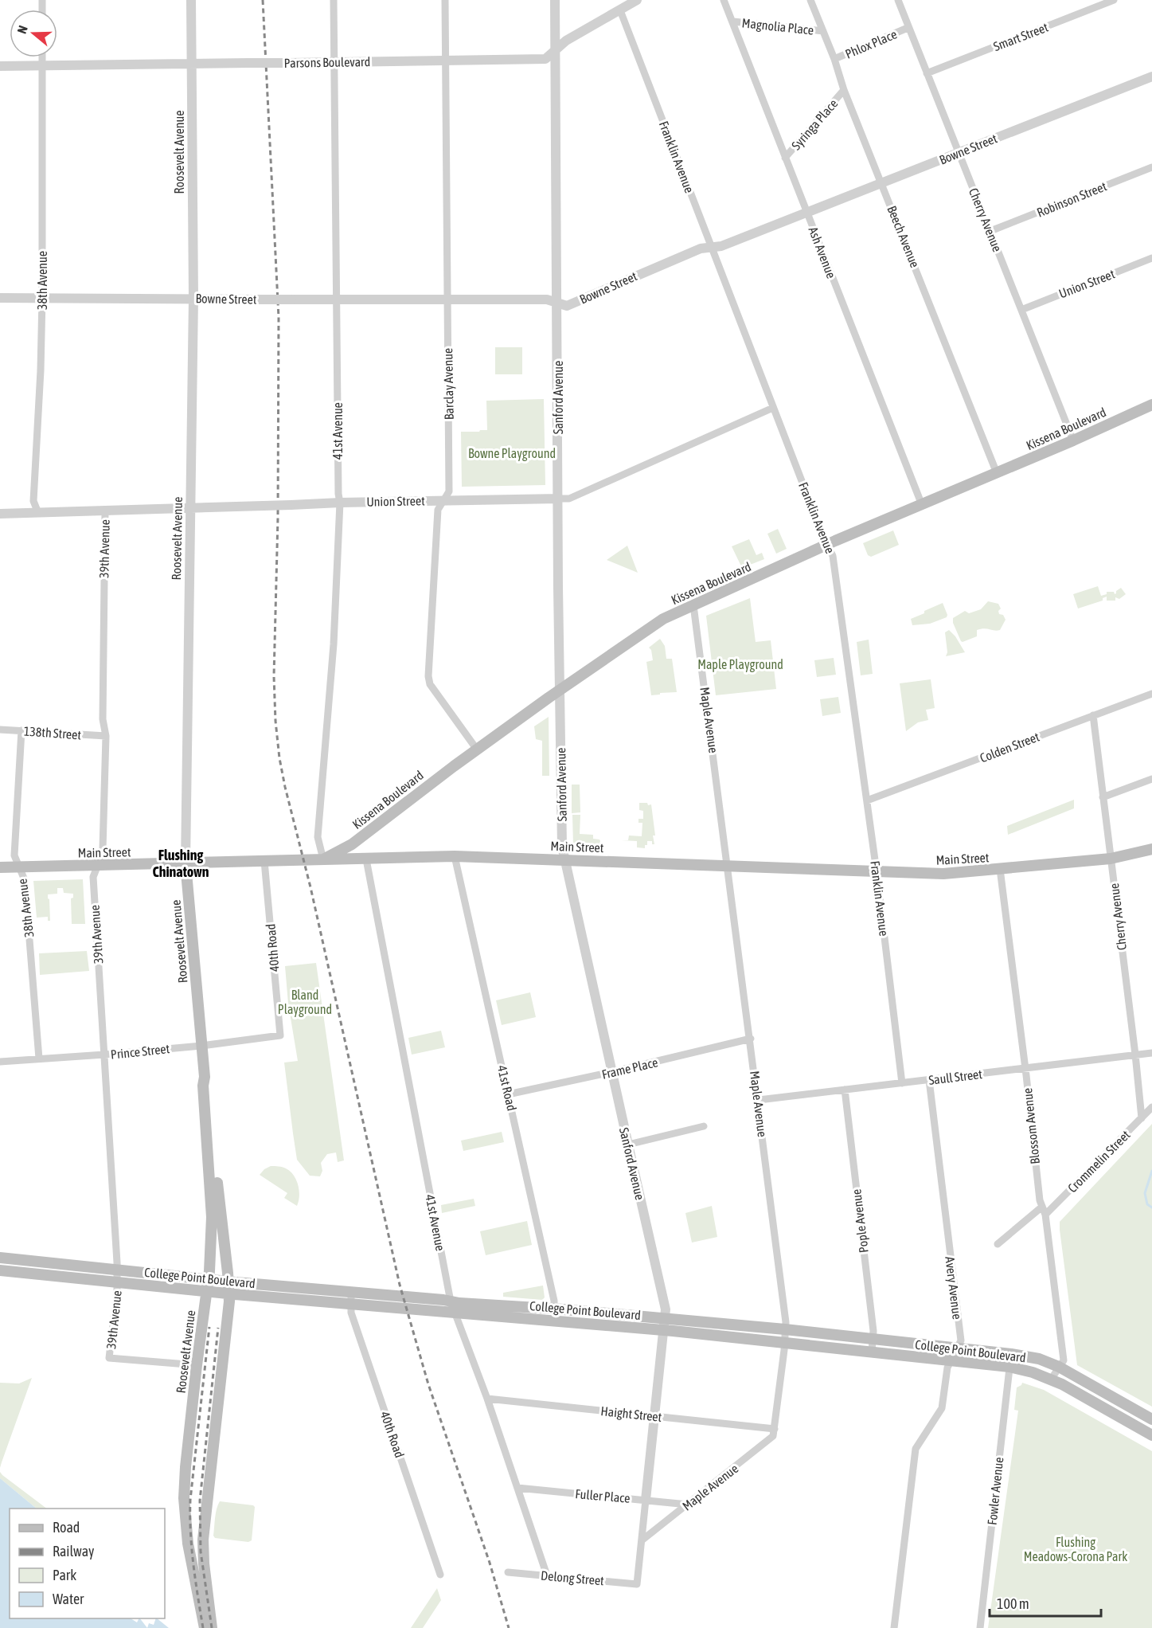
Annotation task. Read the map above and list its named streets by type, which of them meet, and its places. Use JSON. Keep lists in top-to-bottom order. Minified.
{"streets":{"main road":["Roosevelt Avenue","Kissena Boulevard","Main Street","College Point Boulevard"],"street":["Magnolia Place","Smart Street","Phlox Place","Parsons Boulevard","Syringa Place","Bowne Street","Franklin Avenue","Robinson Street","Cherry Avenue","Beech Avenue","Ash Avenue","38th Avenue","Union Street","Barclay Avenue","Sanford Avenue","41st Avenue","39th Avenue","Maple Avenue","138th Street","Colden Street","40th Road","Prince Street","Frame Place","Saull Street","41st Road","Blossom Avenue","Crommelin Street","Pople Avenue","Avery Avenue","Haight Street","Fowler Avenue","Fuller Place","Delong Street"]},"crossings":[["Magnolia Place","Beech Avenue"],["Magnolia Place","Ash Avenue"],["Smart Street","Cherry Avenue"],["Phlox Place","Cherry Avenue"],["Phlox Place","Beech Avenue"],["Parsons Boulevard","Roosevelt Avenue"],["Parsons Boulevard","Franklin Avenue"],["Parsons Boulevard","38th Avenue"],["Parsons Boulevard","Barclay Avenue"],["Parsons Boulevard","Sanford Avenue"],["Parsons Boulevard","41st Avenue"],["Syringa Place","Beech Avenue"],["Syringa Place","Ash Avenue"],["Bowne Street","Roosevelt Avenue"],["Bowne Street","Franklin Avenue"],["Bowne Street","Cherry Avenue"],["Bowne Street","Beech Avenue"],["Bowne Street","Ash Avenue"],["Bowne Street","38th Avenue"],["Bowne Street","Barclay Avenue"],["Bowne Street","Sanford Avenue"],["Bowne Street","41st Avenue"],["Roosevelt Avenue","Union Street"],["Roosevelt Avenue","39th Avenue"],["Roosevelt Avenue","Main Street"],["Roosevelt Avenue","Prince Street"],["Roosevelt Avenue","College Point Boulevard"],["Franklin Avenue","Union Street"],["Franklin Avenue","Kissena Boulevard"],["Franklin Avenue","Colden Street"],["Franklin Avenue","Main Street"],["Franklin Avenue","Saull Street"],["Robinson Street","Cherry Avenue"],["Cherry Avenue","Union Street"],["Cherry Avenue","Kissena Boulevard"],["Cherry Avenue","Colden Street"],["Cherry Avenue","Main Street"],["Cherry Avenue","Saull Street"],["Cherry Avenue","Crommelin Street"],["Beech Avenue","Kissena Boulevard"],["Ash Avenue","Kissena Boulevard"],["38th Avenue","Union Street"],["38th Avenue","138th Street"],["38th Avenue","Main Street"],["38th Avenue","Prince Street"],["Union Street","Barclay Avenue"],["Union Street","Sanford Avenue"],["Union Street","41st Avenue"],["Union Street","39th Avenue"],["Barclay Avenue","Kissena Boulevard"],["Sanford Avenue","Kissena Boulevard"],["Sanford Avenue","Maple Avenue"],["Sanford Avenue","Main Street"],["Sanford Avenue","Frame Place"],["Sanford Avenue","College Point Boulevard"],["Sanford Avenue","Haight Street"],["Sanford Avenue","Fuller Place"],["Sanford Avenue","Delong Street"],["Kissena Boulevard","41st Avenue"],["Kissena Boulevard","Maple Avenue"],["Kissena Boulevard","Main Street"],["41st Avenue","Main Street"],["41st Avenue","College Point Boulevard"],["41st Avenue","Haight Street"],["41st Avenue","Fuller Place"],["41st Avenue","Delong Street"],["39th Avenue","138th Street"],["39th Avenue","Main Street"],["39th Avenue","Prince Street"],["39th Avenue","College Point Boulevard"],["Maple Avenue","Main Street"],["Maple Avenue","Frame Place"],["Maple Avenue","Saull Street"],["Maple Avenue","College Point Boulevard"],["Maple Avenue","Haight Street"],["Maple Avenue","Fuller Place"],["Main Street","40th Road"],["Main Street","41st Road"],["Main Street","Blossom Avenue"],["40th Road","Prince Street"],["40th Road","College Point Boulevard"],["Frame Place","41st Road"],["Saull Street","Blossom Avenue"],["Saull Street","Pople Avenue"],["Saull Street","Avery Avenue"],["41st Road","College Point Boulevard"],["Blossom Avenue","Crommelin Street"],["Blossom Avenue","College Point Boulevard"],["Pople Avenue","College Point Boulevard"],["College Point Boulevard","Avery Avenue"],["College Point Boulevard","Fowler Avenue"]],"districts":["Flushing Chinatown"],"parks":["Bowne Playground","Maple Playground","Bland Playground","Flushing Meadows-Corona Park"],"legend":["Road","Railway","Park","Water"],"scale_bar":"100 m","north":"left"}
